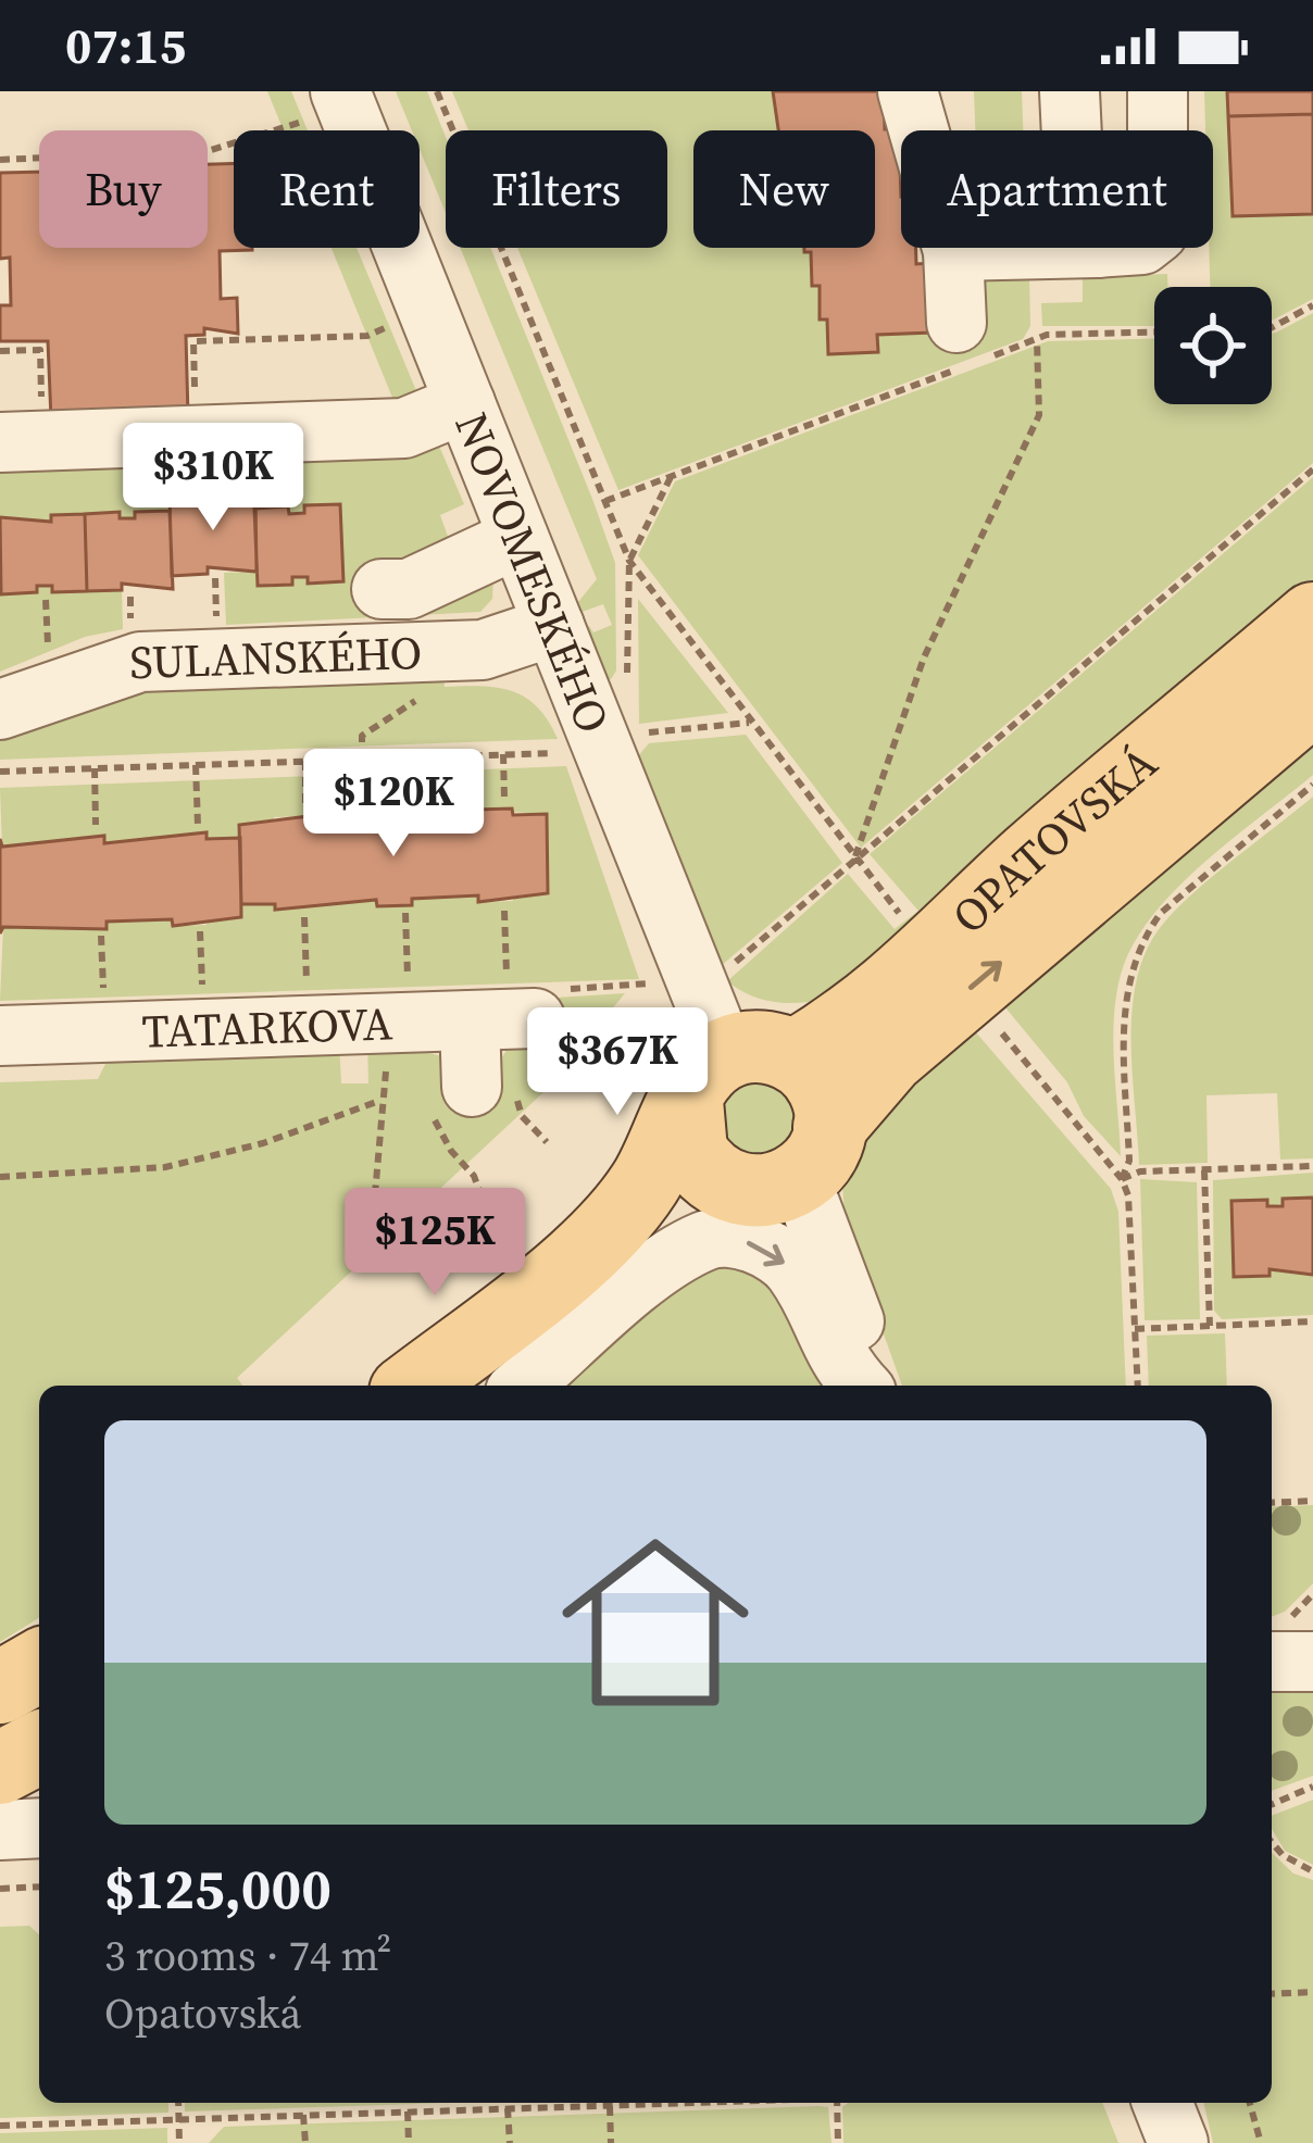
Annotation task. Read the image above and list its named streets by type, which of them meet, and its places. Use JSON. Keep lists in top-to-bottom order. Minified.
{"streets":{"main road":["OPATOVSKÁ"],"street":["NOVOMESKÉHO","SULANSKÉHO","TATARKOVA"]},"crossings":[["NOVOMESKÉHO","SULANSKÉHO"],["NOVOMESKÉHO","OPATOVSKÁ"]],"page":{"status":"07:15","chip":["Buy","Rent","Filters","New","Apartment"],"price":["$310K","$120K","$367K","$125K"],"list":[{"name":"$125,000","note":"3 rooms · 74 m² · Opatovská"}]}}
